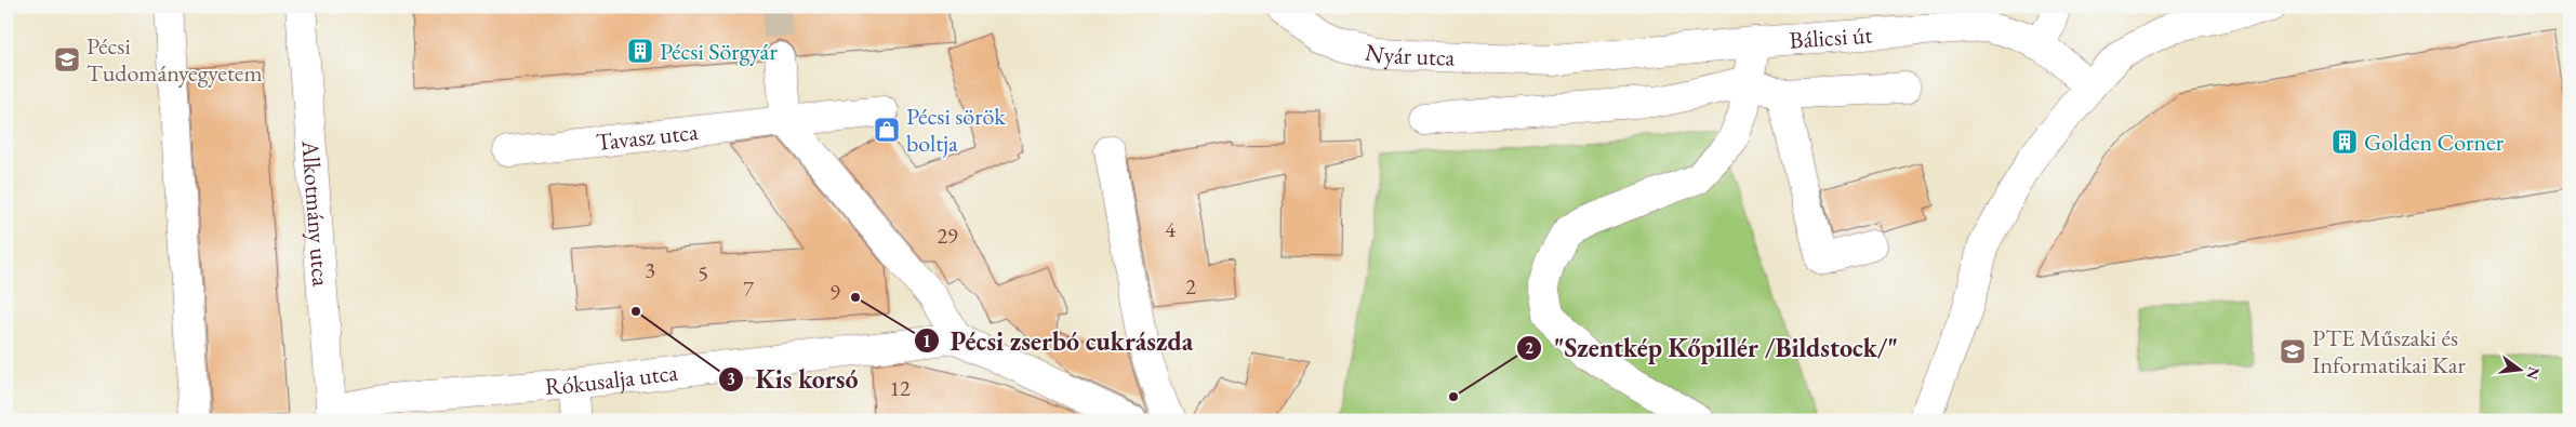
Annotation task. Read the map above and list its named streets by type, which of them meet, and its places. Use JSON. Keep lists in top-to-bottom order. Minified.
{"streets":{"street":["Bálicsi út","Nyár utca","Tavasz utca","Alkotmány utca","Rókusalja utca"]},"crossings":[["Bálicsi út","Nyár utca"],["Alkotmány utca","Rókusalja utca"]],"places":{"building":["Pécsi Sörgyár","Golden Corner"],"school or university":["Pécsi Tudományegyetem","PTE Műszaki és Informatikai Kar"],"shop":["Pécsi sörök boltja"],"other":["Pécsi zserbó cukrászda","Kis korsó","\"Szentkép Kőpillér /Bildstock/\""]},"house_numbers":["4","29","3","5","2","7","9","12"],"north":"right"}
